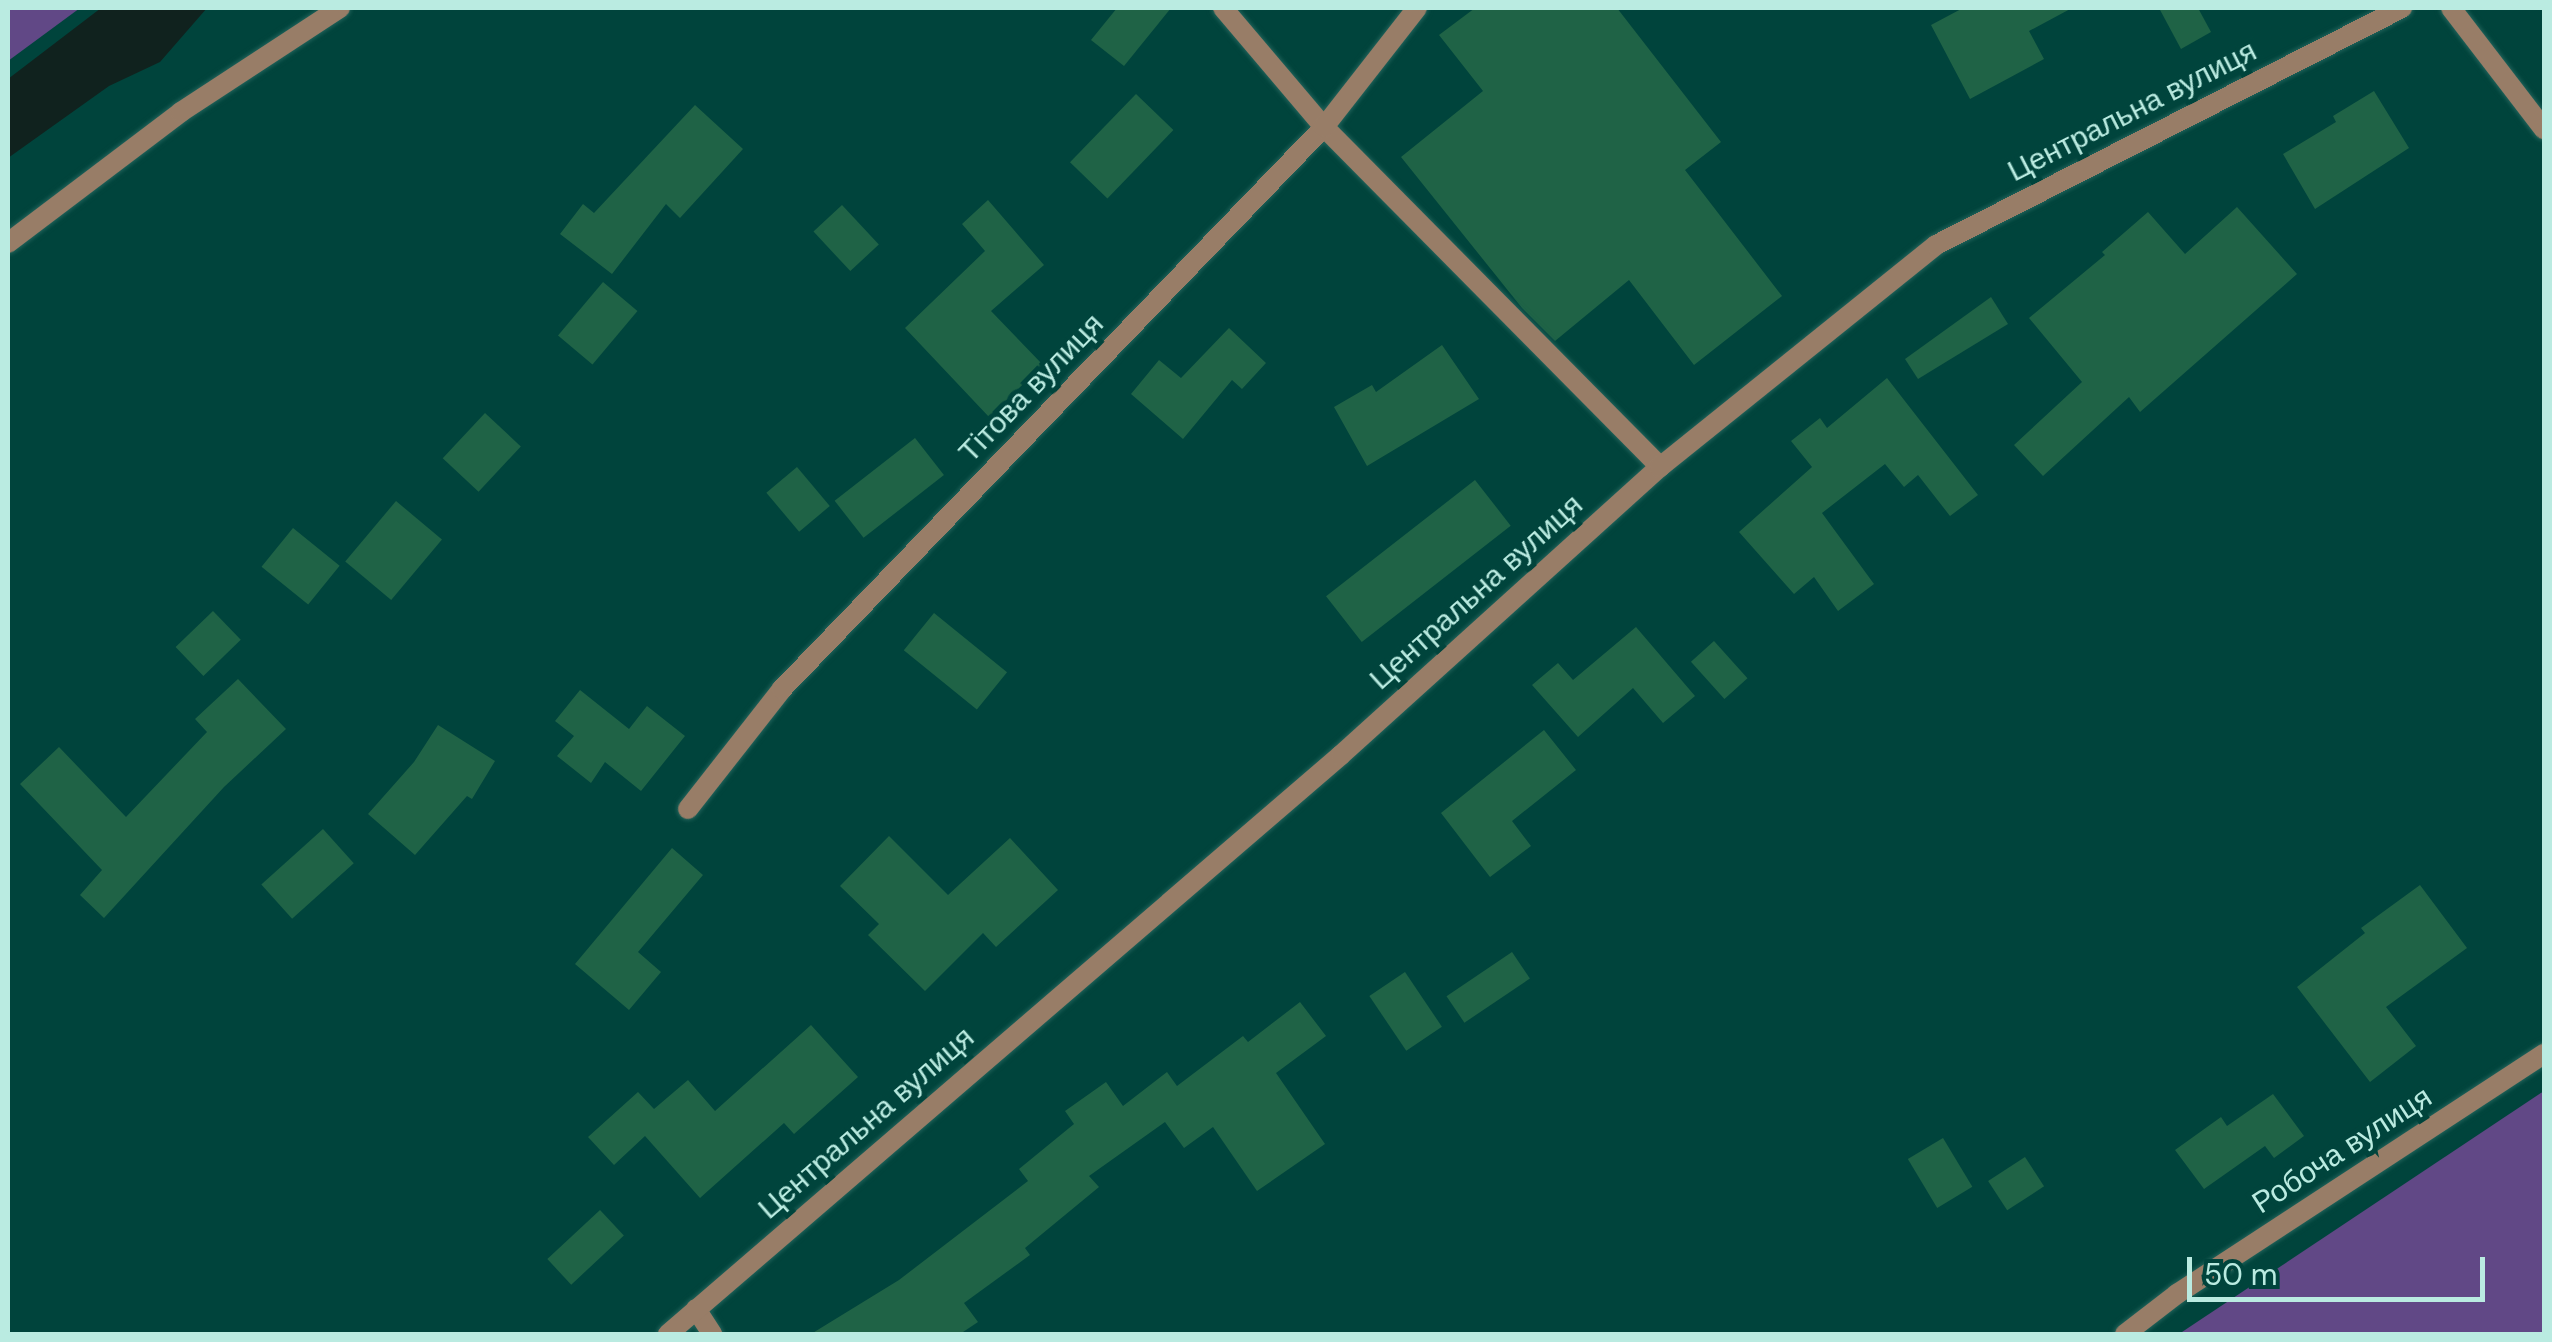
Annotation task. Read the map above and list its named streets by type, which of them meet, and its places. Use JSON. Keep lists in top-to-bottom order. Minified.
{"streets":{"street":["Центральна вулиця","Тітова вулиця","Робоча вулиця"]},"scale_bar":"50 m"}
